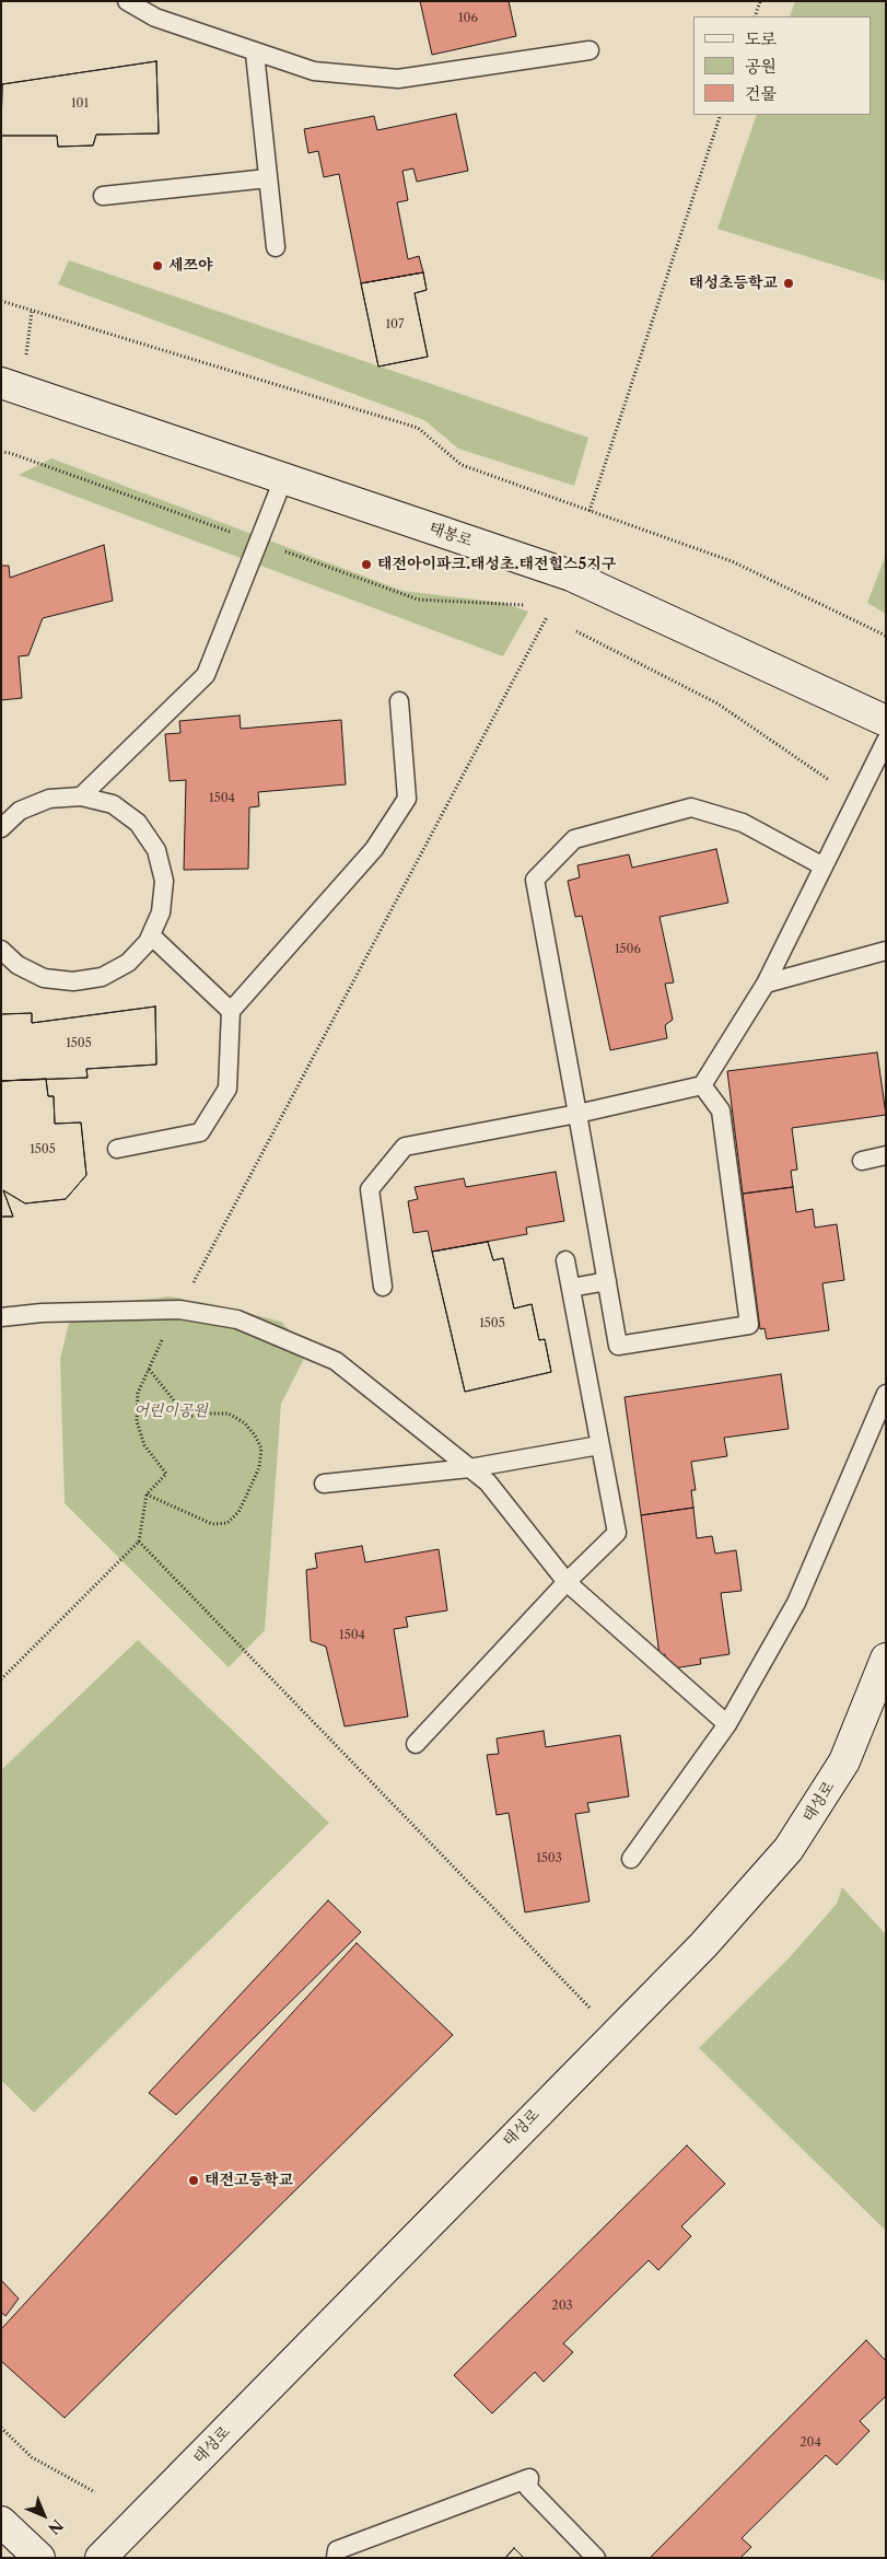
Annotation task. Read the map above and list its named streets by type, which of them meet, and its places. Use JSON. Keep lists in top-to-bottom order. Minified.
{"streets":{"street":["태봉로","태성로"]},"parks":["어린이공원"],"places":["세쯔야","태성초등학교","태전아이파크.태성초.태전힐스5지구","태전고등학교"],"house_numbers":["106","101","107","1504","1506","1505","1505","1505","1504","1503","203","204"],"legend":["도로","공원","건물"],"north":"bottom right"}
